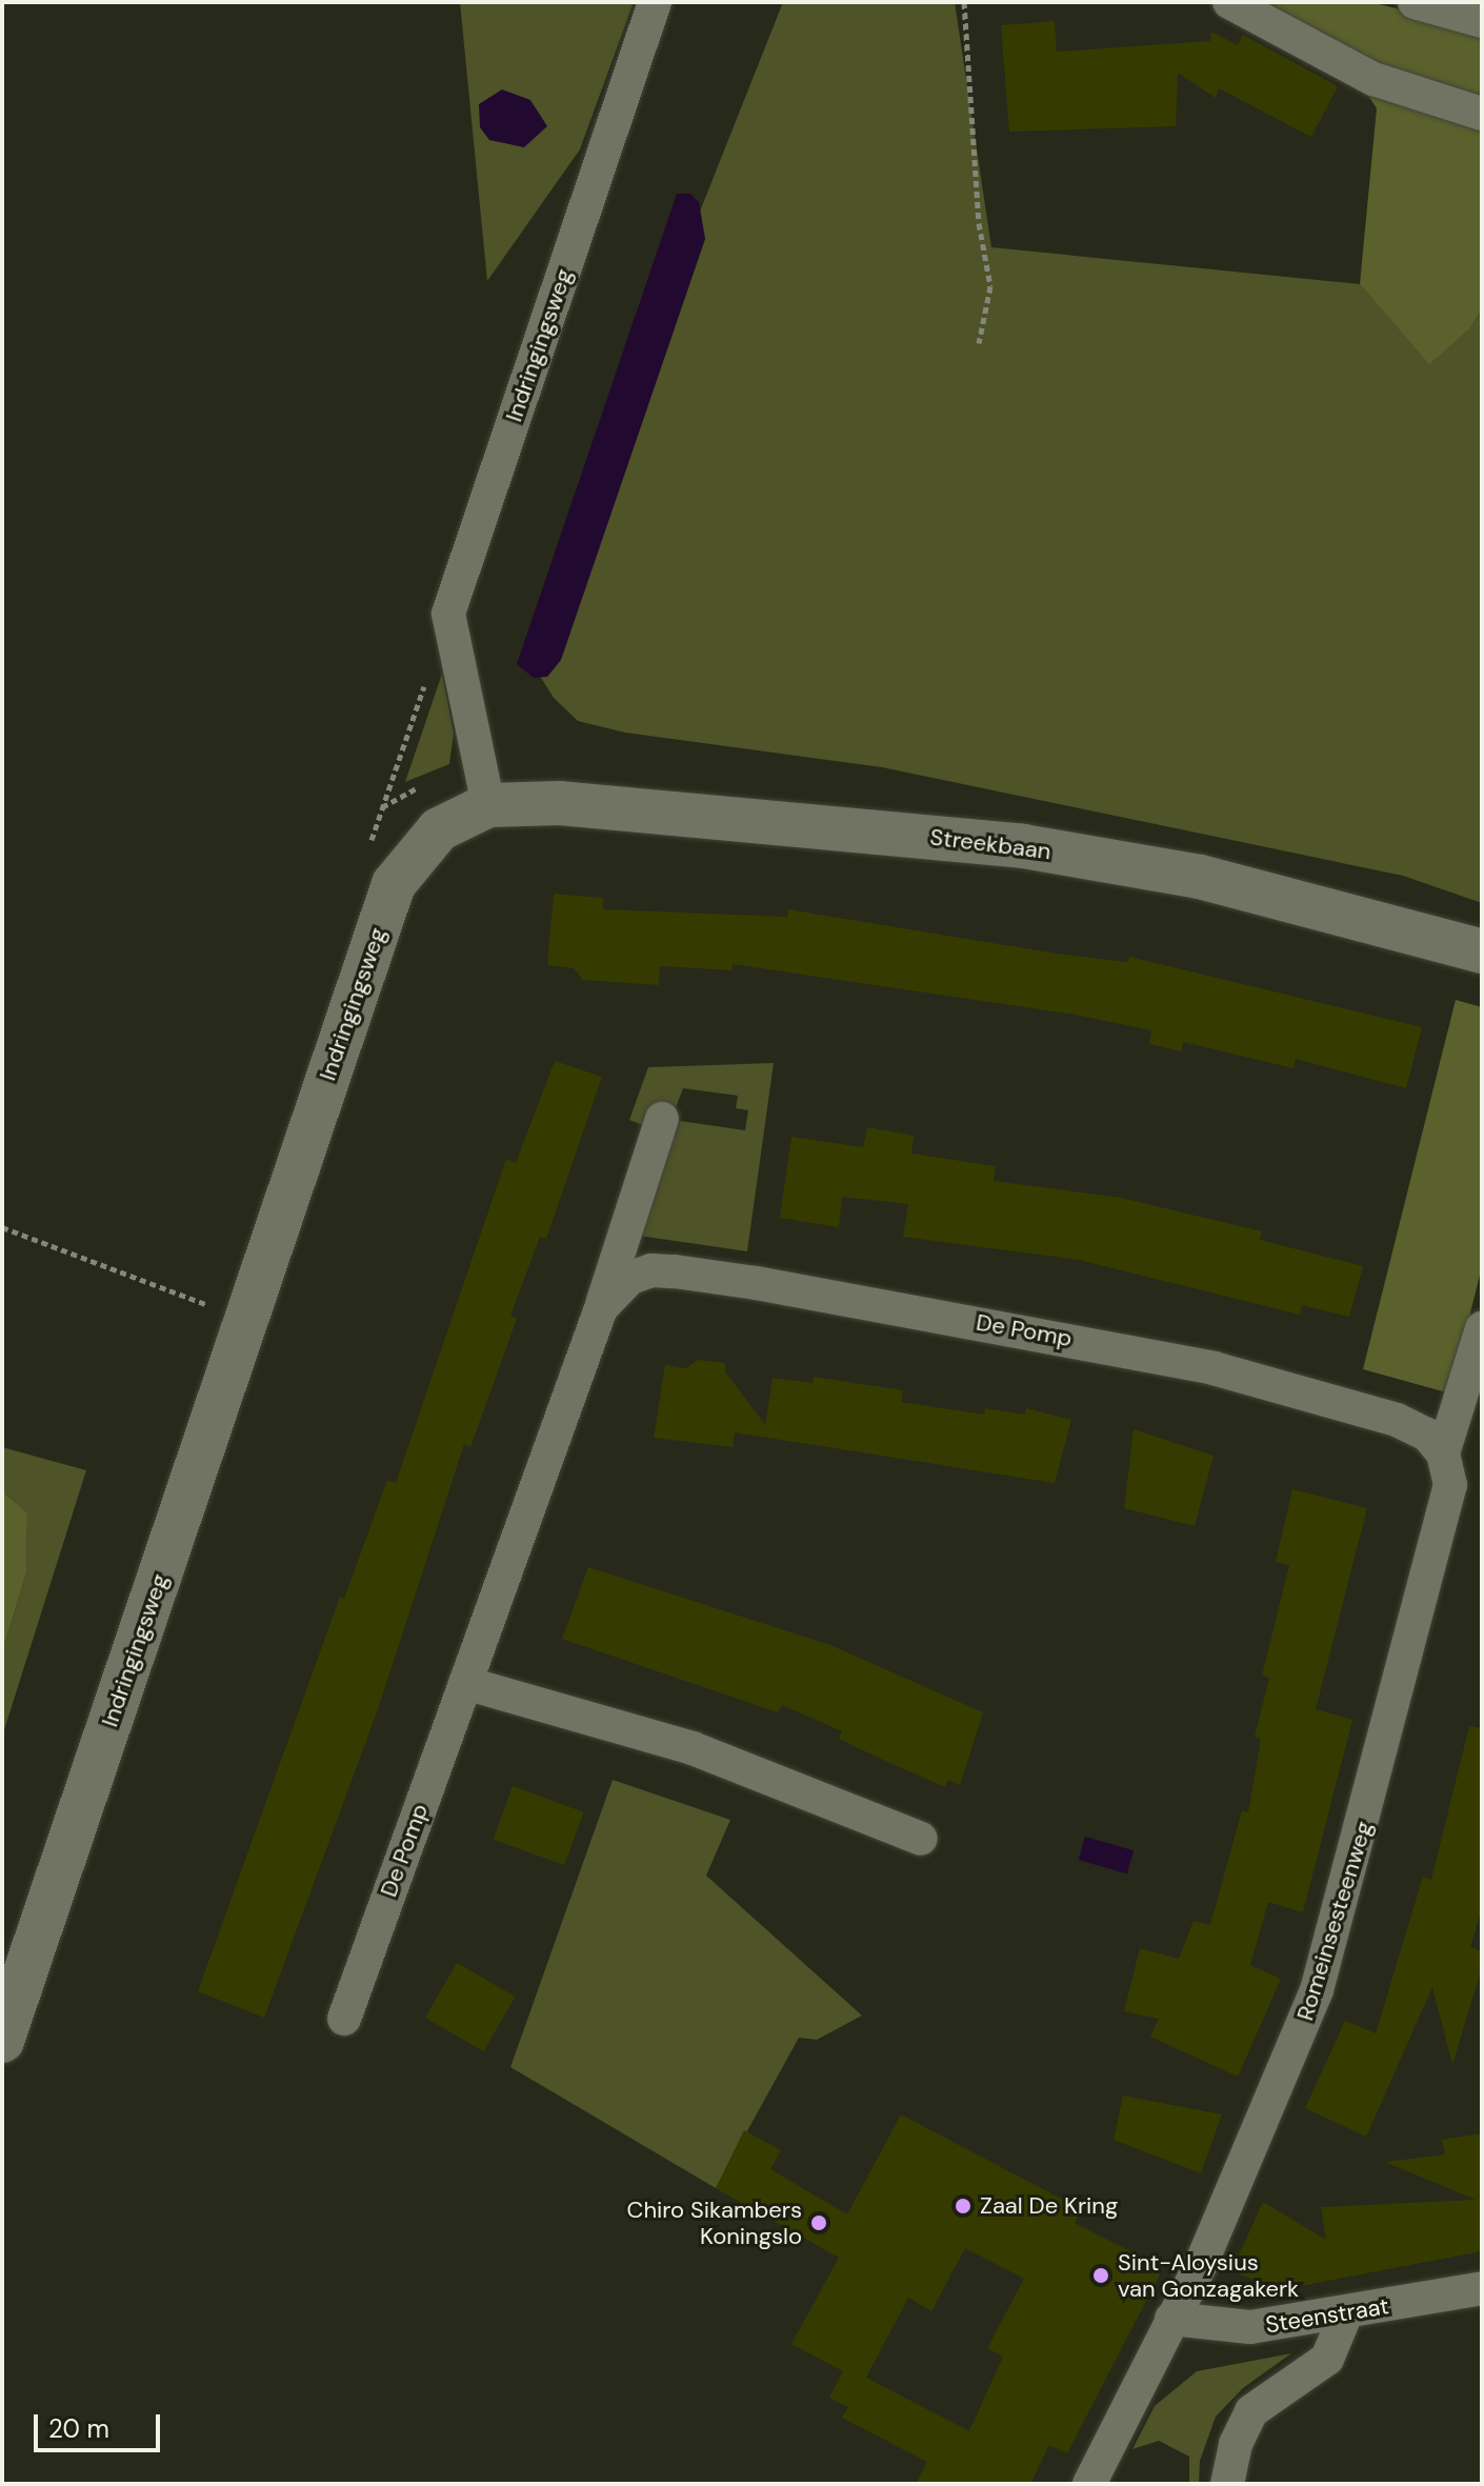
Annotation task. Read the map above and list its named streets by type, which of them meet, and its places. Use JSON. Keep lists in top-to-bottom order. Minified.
{"streets":{"street":["Indringingsweg","Streekbaan","De Pomp","Romeinsesteenweg","Steenstraat"]},"crossings":[["Indringingsweg","Streekbaan"],["De Pomp","Romeinsesteenweg"],["Romeinsesteenweg","Steenstraat"]],"places":["Zaal De Kring","Chiro Sikambers Koningslo","Sint-Aloysius van Gonzagakerk"],"scale_bar":"20 m"}
